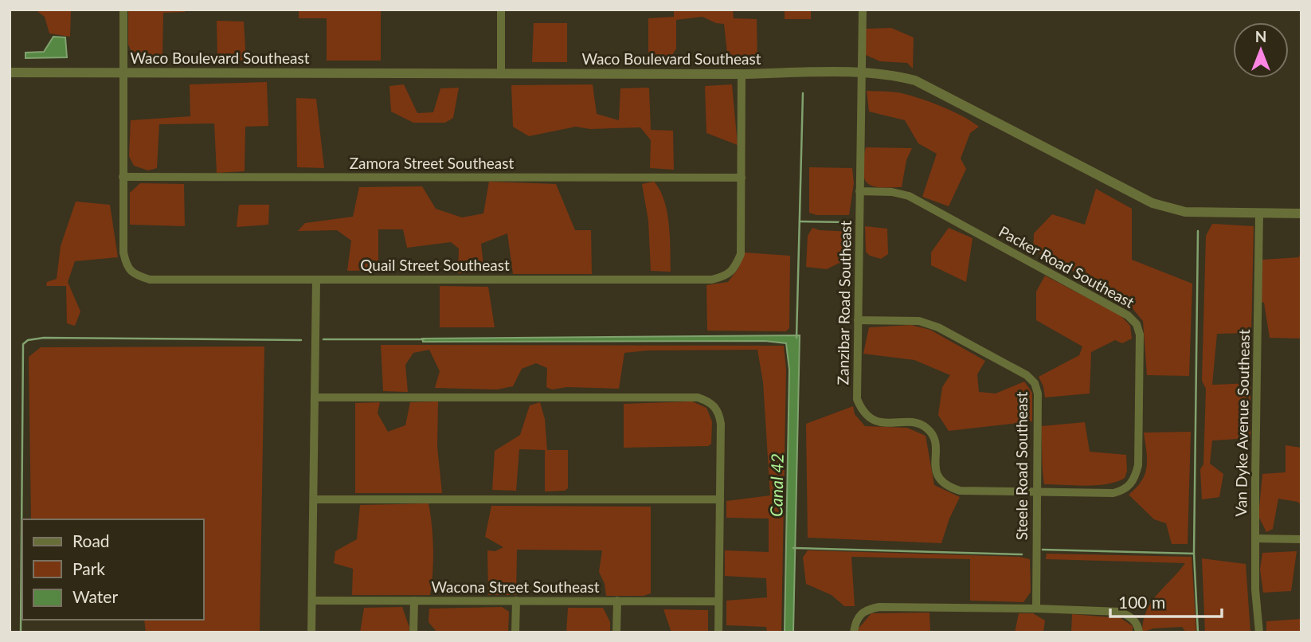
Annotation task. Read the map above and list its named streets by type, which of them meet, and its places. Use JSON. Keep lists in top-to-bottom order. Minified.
{"streets":{"street":["Waco Boulevard Southeast","Zamora Street Southeast","Quail Street Southeast","Packer Road Southeast","Zanzibar Road Southeast","Van Dyke Avenue Southeast","Steele Road Southeast","Wacona Street Southeast"]},"crossings":[["Waco Boulevard Southeast","Zanzibar Road Southeast"],["Waco Boulevard Southeast","Van Dyke Avenue Southeast"],["Zamora Street Southeast","Quail Street Southeast"],["Packer Road Southeast","Zanzibar Road Southeast"],["Zanzibar Road Southeast","Steele Road Southeast"]],"water":["Canal 42"],"legend":["Road","Park","Water"],"scale_bar":"100 m","north":"top"}
